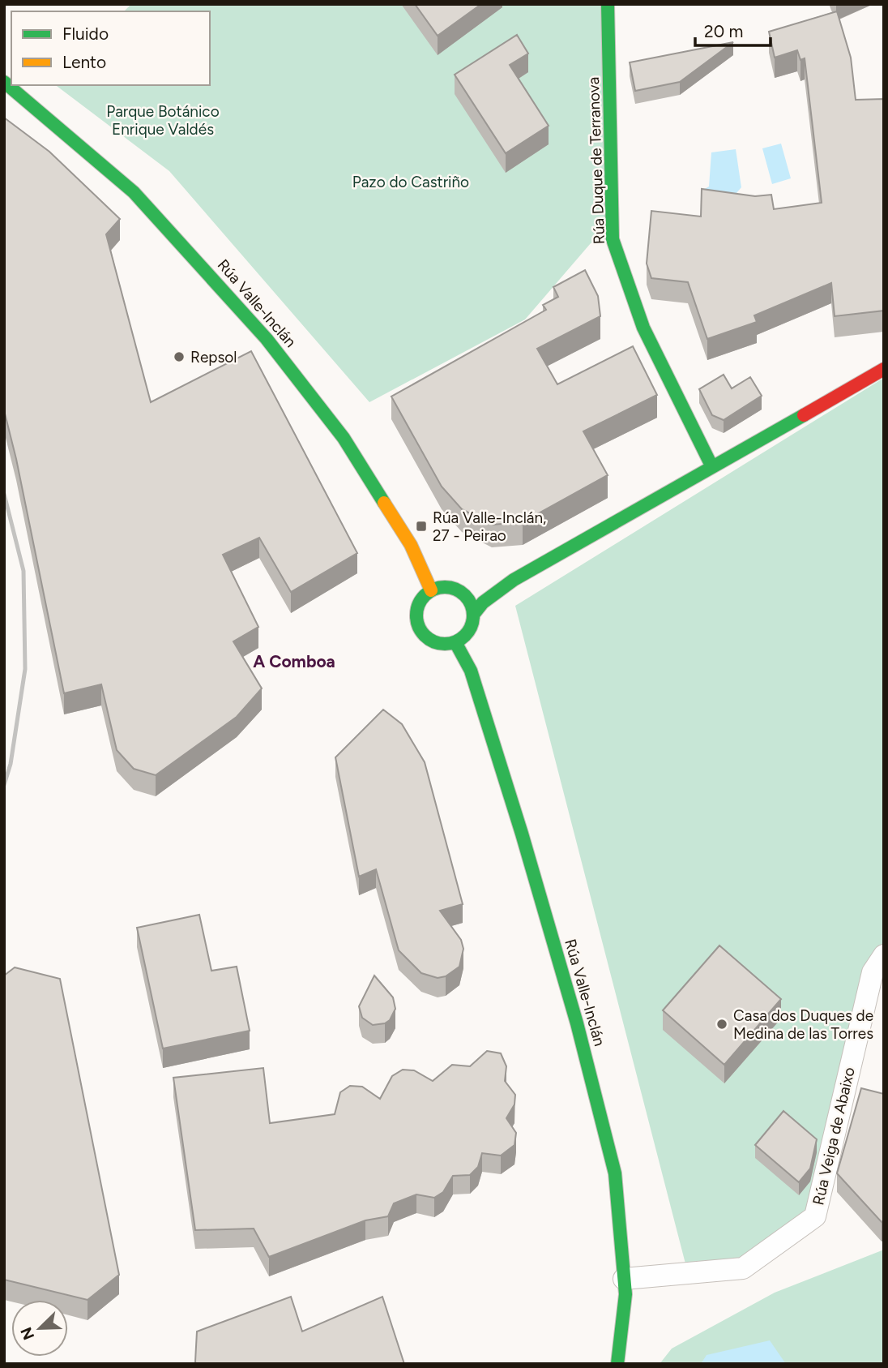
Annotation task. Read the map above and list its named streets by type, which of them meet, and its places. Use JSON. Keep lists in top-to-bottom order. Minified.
{"streets":{"main road":["Rúa Duque de Terranova","Rúa Valle-Inclán"],"street":["Rúa Veiga de Abaixo"]},"crossings":[["Rúa Valle-Inclán","Rúa Veiga de Abaixo"]],"districts":["A Comboa"],"parks":["Parque Botánico Enrique Valdés","Pazo do Castriño"],"places":{"other":["Repsol","Casa dos Duques de Medina de las Torres"],"transit":["Rúa Valle-Inclán, 27 - Peirao"]},"legend":["Fluido","Lento"],"scale_bar":"20 m","north":"bottom left"}
